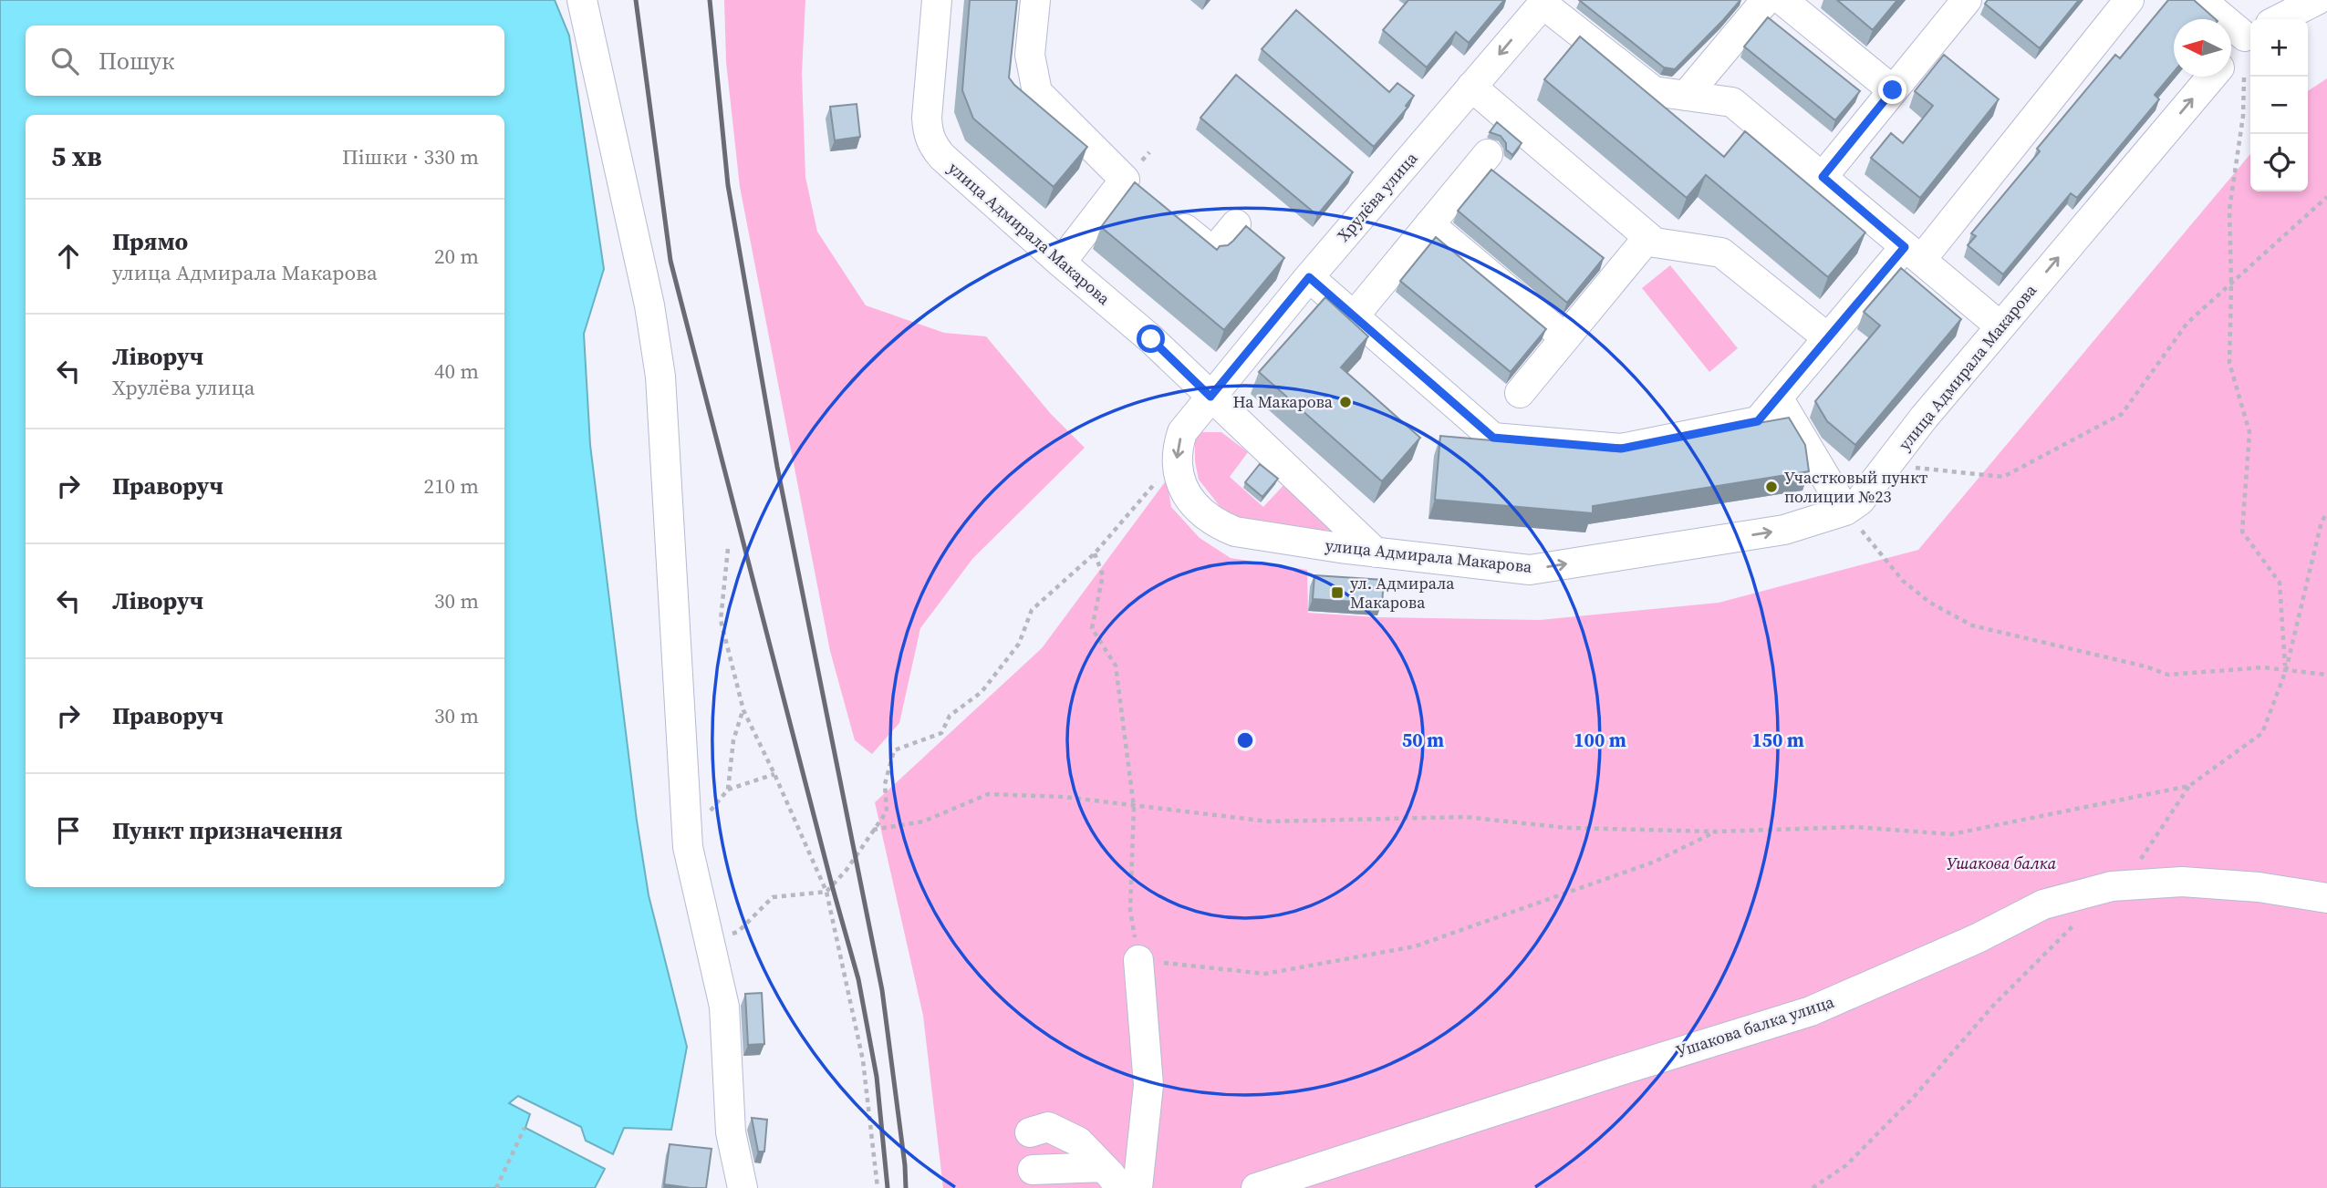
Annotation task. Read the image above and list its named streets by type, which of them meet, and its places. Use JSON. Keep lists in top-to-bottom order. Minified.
{"streets":{"street":["Хрулёва улица","улица Адмирала Макарова","Ушакова балка улица"]},"crossings":[["Хрулёва улица","улица Адмирала Макарова"]],"parks":["Ушакова балка"],"places":{"other":["На Макарова","Участковый пункт полиции №23"],"transit":["ул. Адмирала Макарова"]},"north":"left","page":{"map_buttons":["+","−"],"search":"Пошук","heading":["5 хв","Пішки · 330 m"],"list":[["Прямо","улица Адмирала Макарова","20 m"],["Ліворуч","Хрулёва улица","40 m"],["Праворуч","210 m"],["Ліворуч","30 m"],["Праворуч","30 m"],"Пункт призначення"]},"rings":["50 m","100 m","150 m"]}
